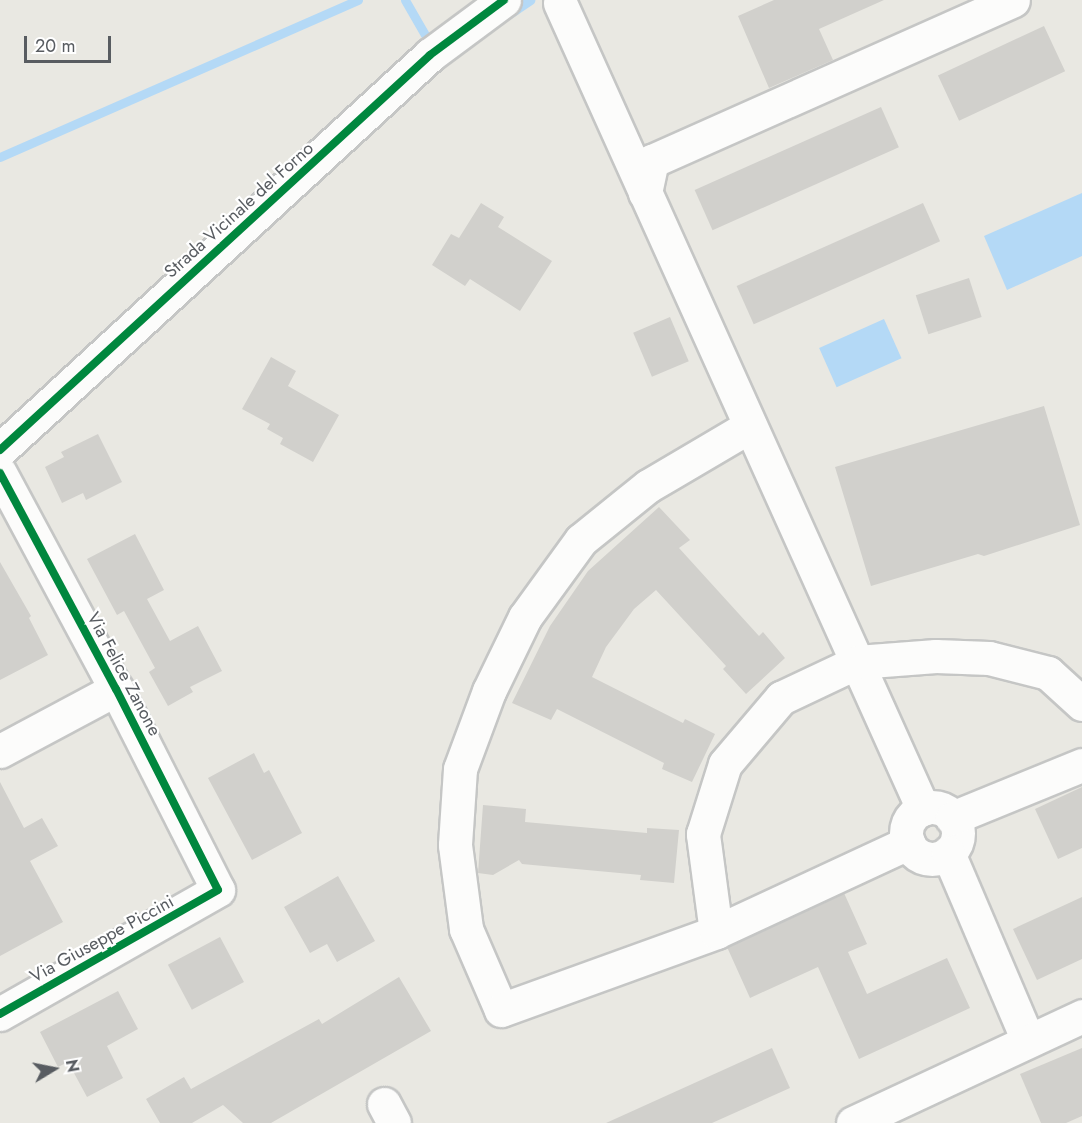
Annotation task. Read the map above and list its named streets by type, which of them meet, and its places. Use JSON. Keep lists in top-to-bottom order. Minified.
{"streets":{"street":["Strada Vicinale del Forno","Via Felice Zanone","Via Giuseppe Piccini"]},"crossings":[["Via Felice Zanone","Via Giuseppe Piccini"]],"scale_bar":"20 m","north":"right"}
